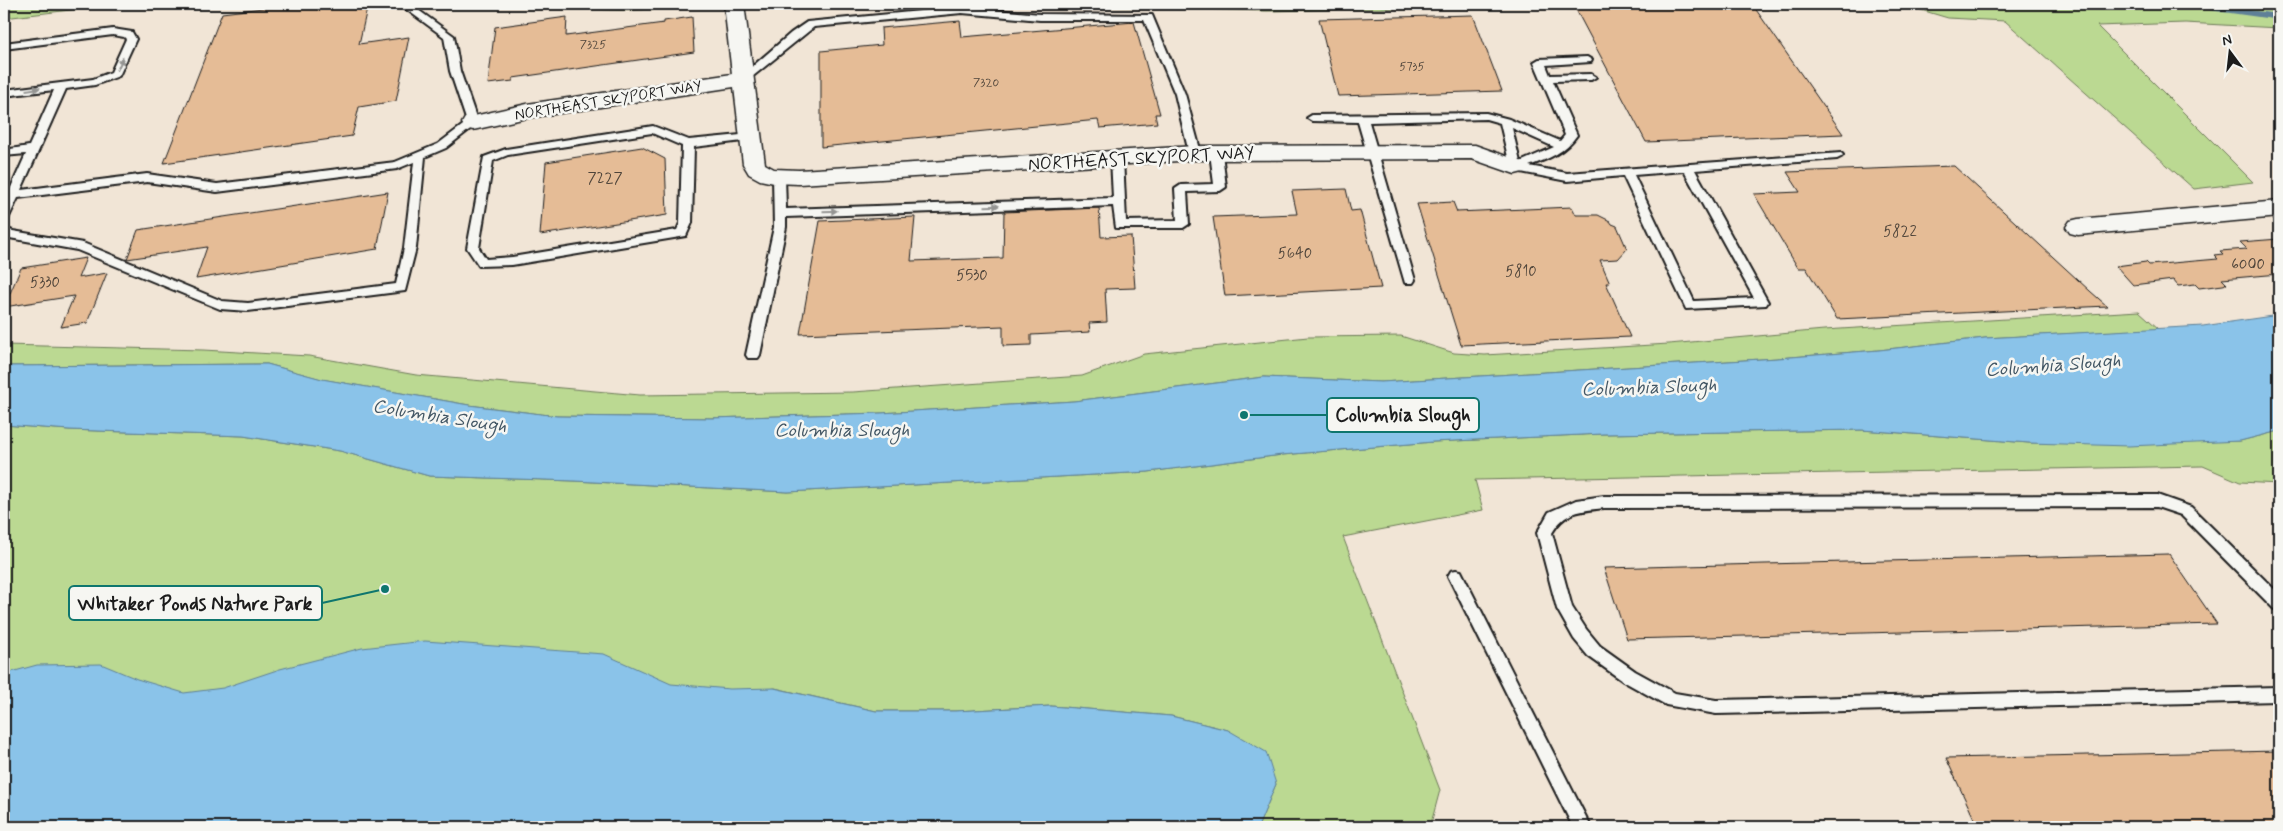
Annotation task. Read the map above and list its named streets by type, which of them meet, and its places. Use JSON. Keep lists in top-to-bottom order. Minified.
{"streets":{"street":["NORTHEAST SKYPORT WAY"]},"water":["Columbia Slough"],"places":["Columbia Slough","Whitaker Ponds Nature Park"],"house_numbers":["7325","5735","7320","7227","5822","5640","6000","5810","5530","5330"],"north":"top"}
